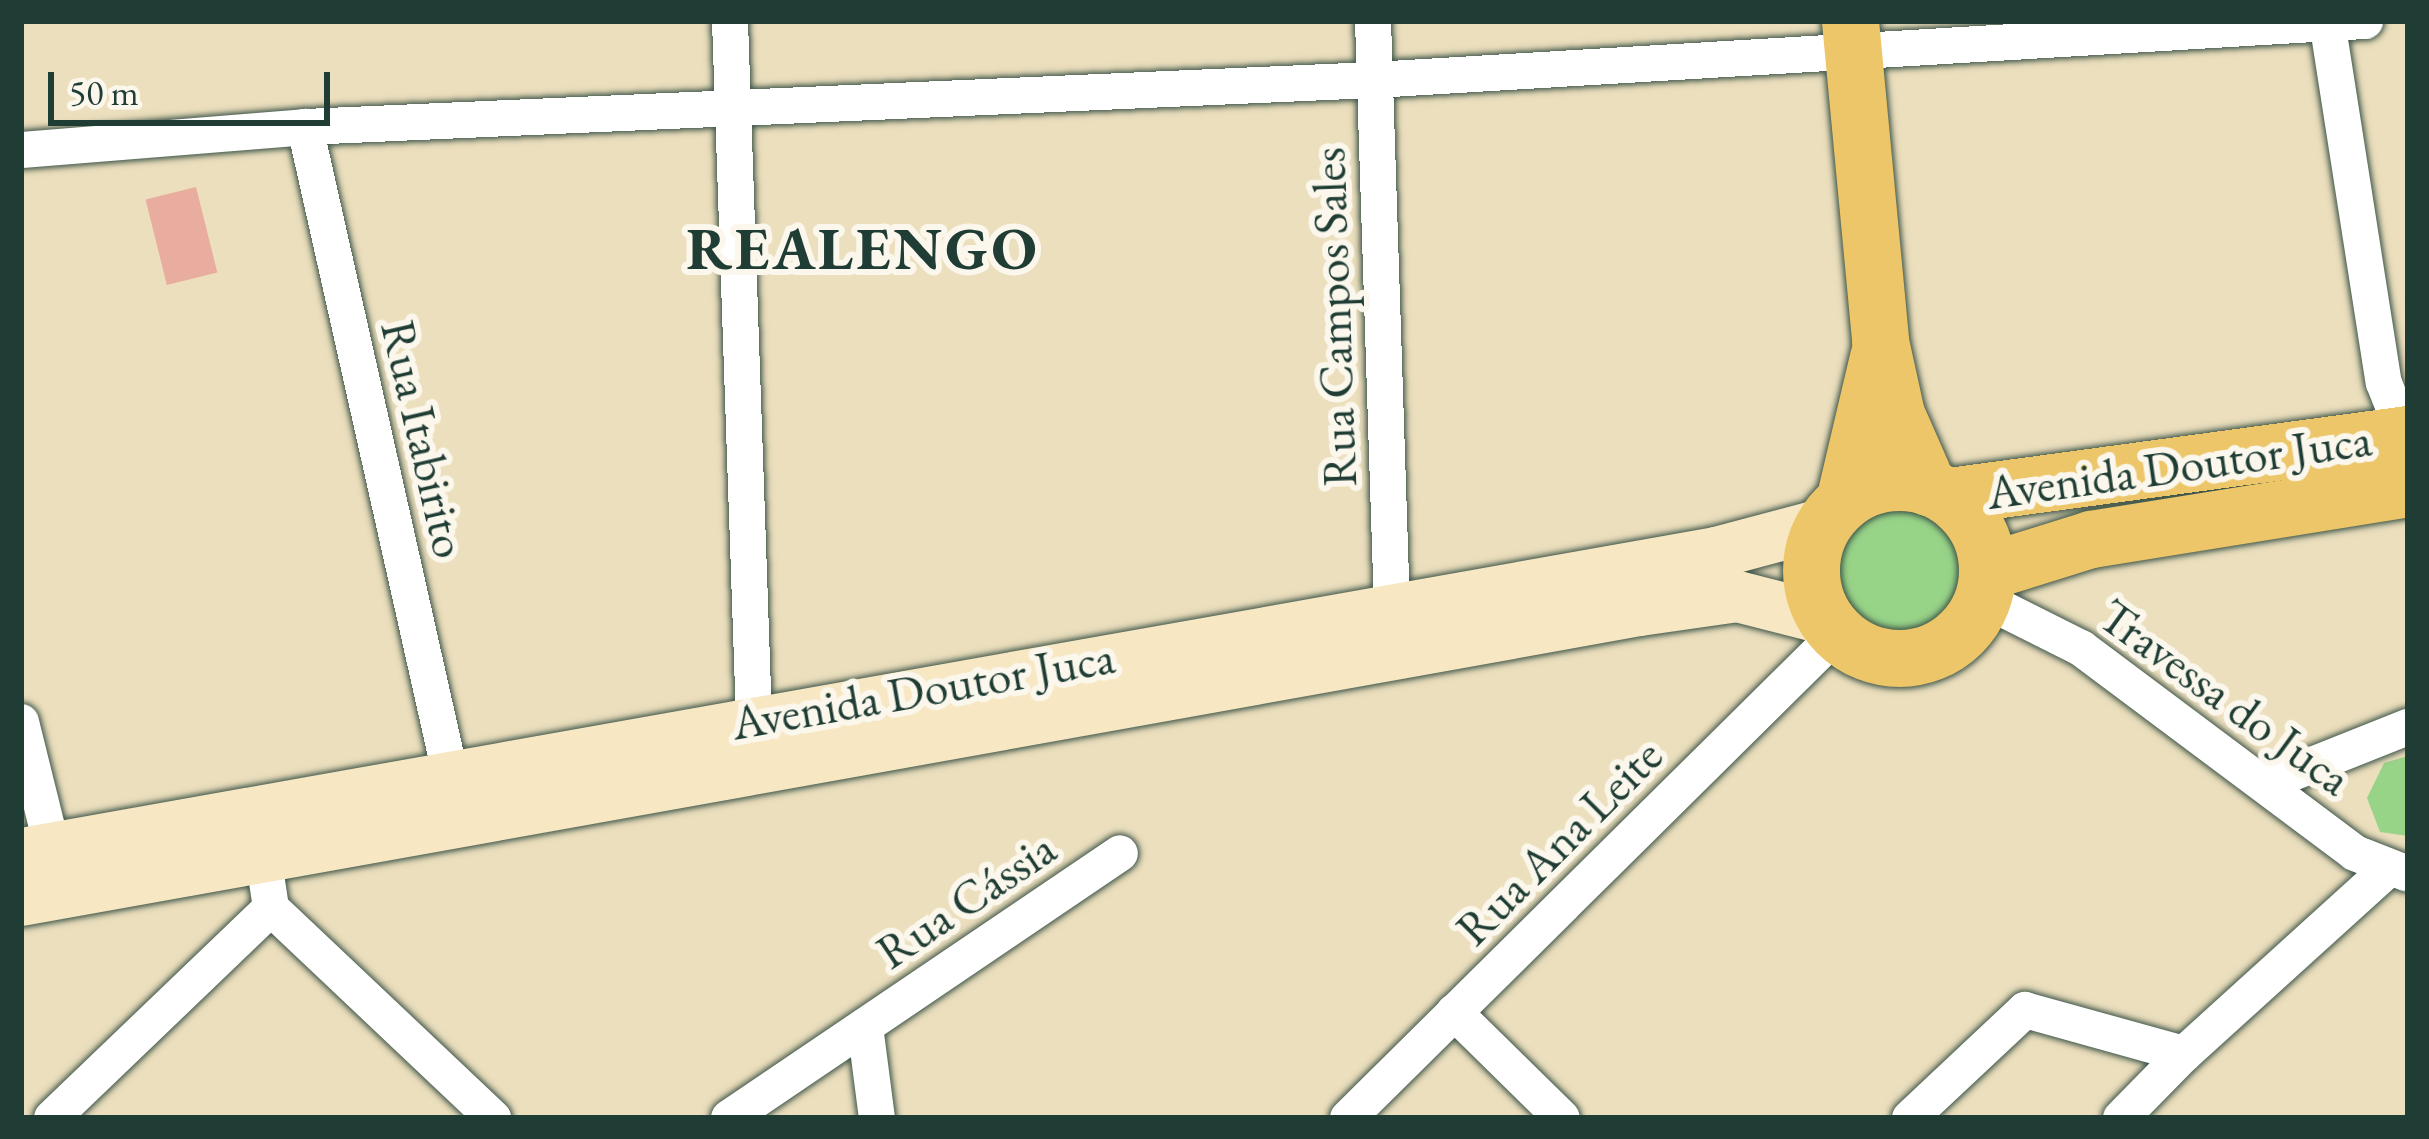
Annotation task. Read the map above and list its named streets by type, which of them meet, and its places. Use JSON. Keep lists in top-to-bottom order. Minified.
{"streets":{"main road":["Avenida Doutor Juca"],"street":["Rua Campos Sales","Rua Itabirito","Travessa do Juca","Rua Ana Leite","Rua Cássia"]},"crossings":[["Rua Campos Sales","Avenida Doutor Juca"],["Rua Itabirito","Avenida Doutor Juca"],["Avenida Doutor Juca","Travessa do Juca"],["Avenida Doutor Juca","Rua Ana Leite"],["Travessa do Juca","Rua Ana Leite"]],"districts":["REALENGO"],"scale_bar":"50 m"}
